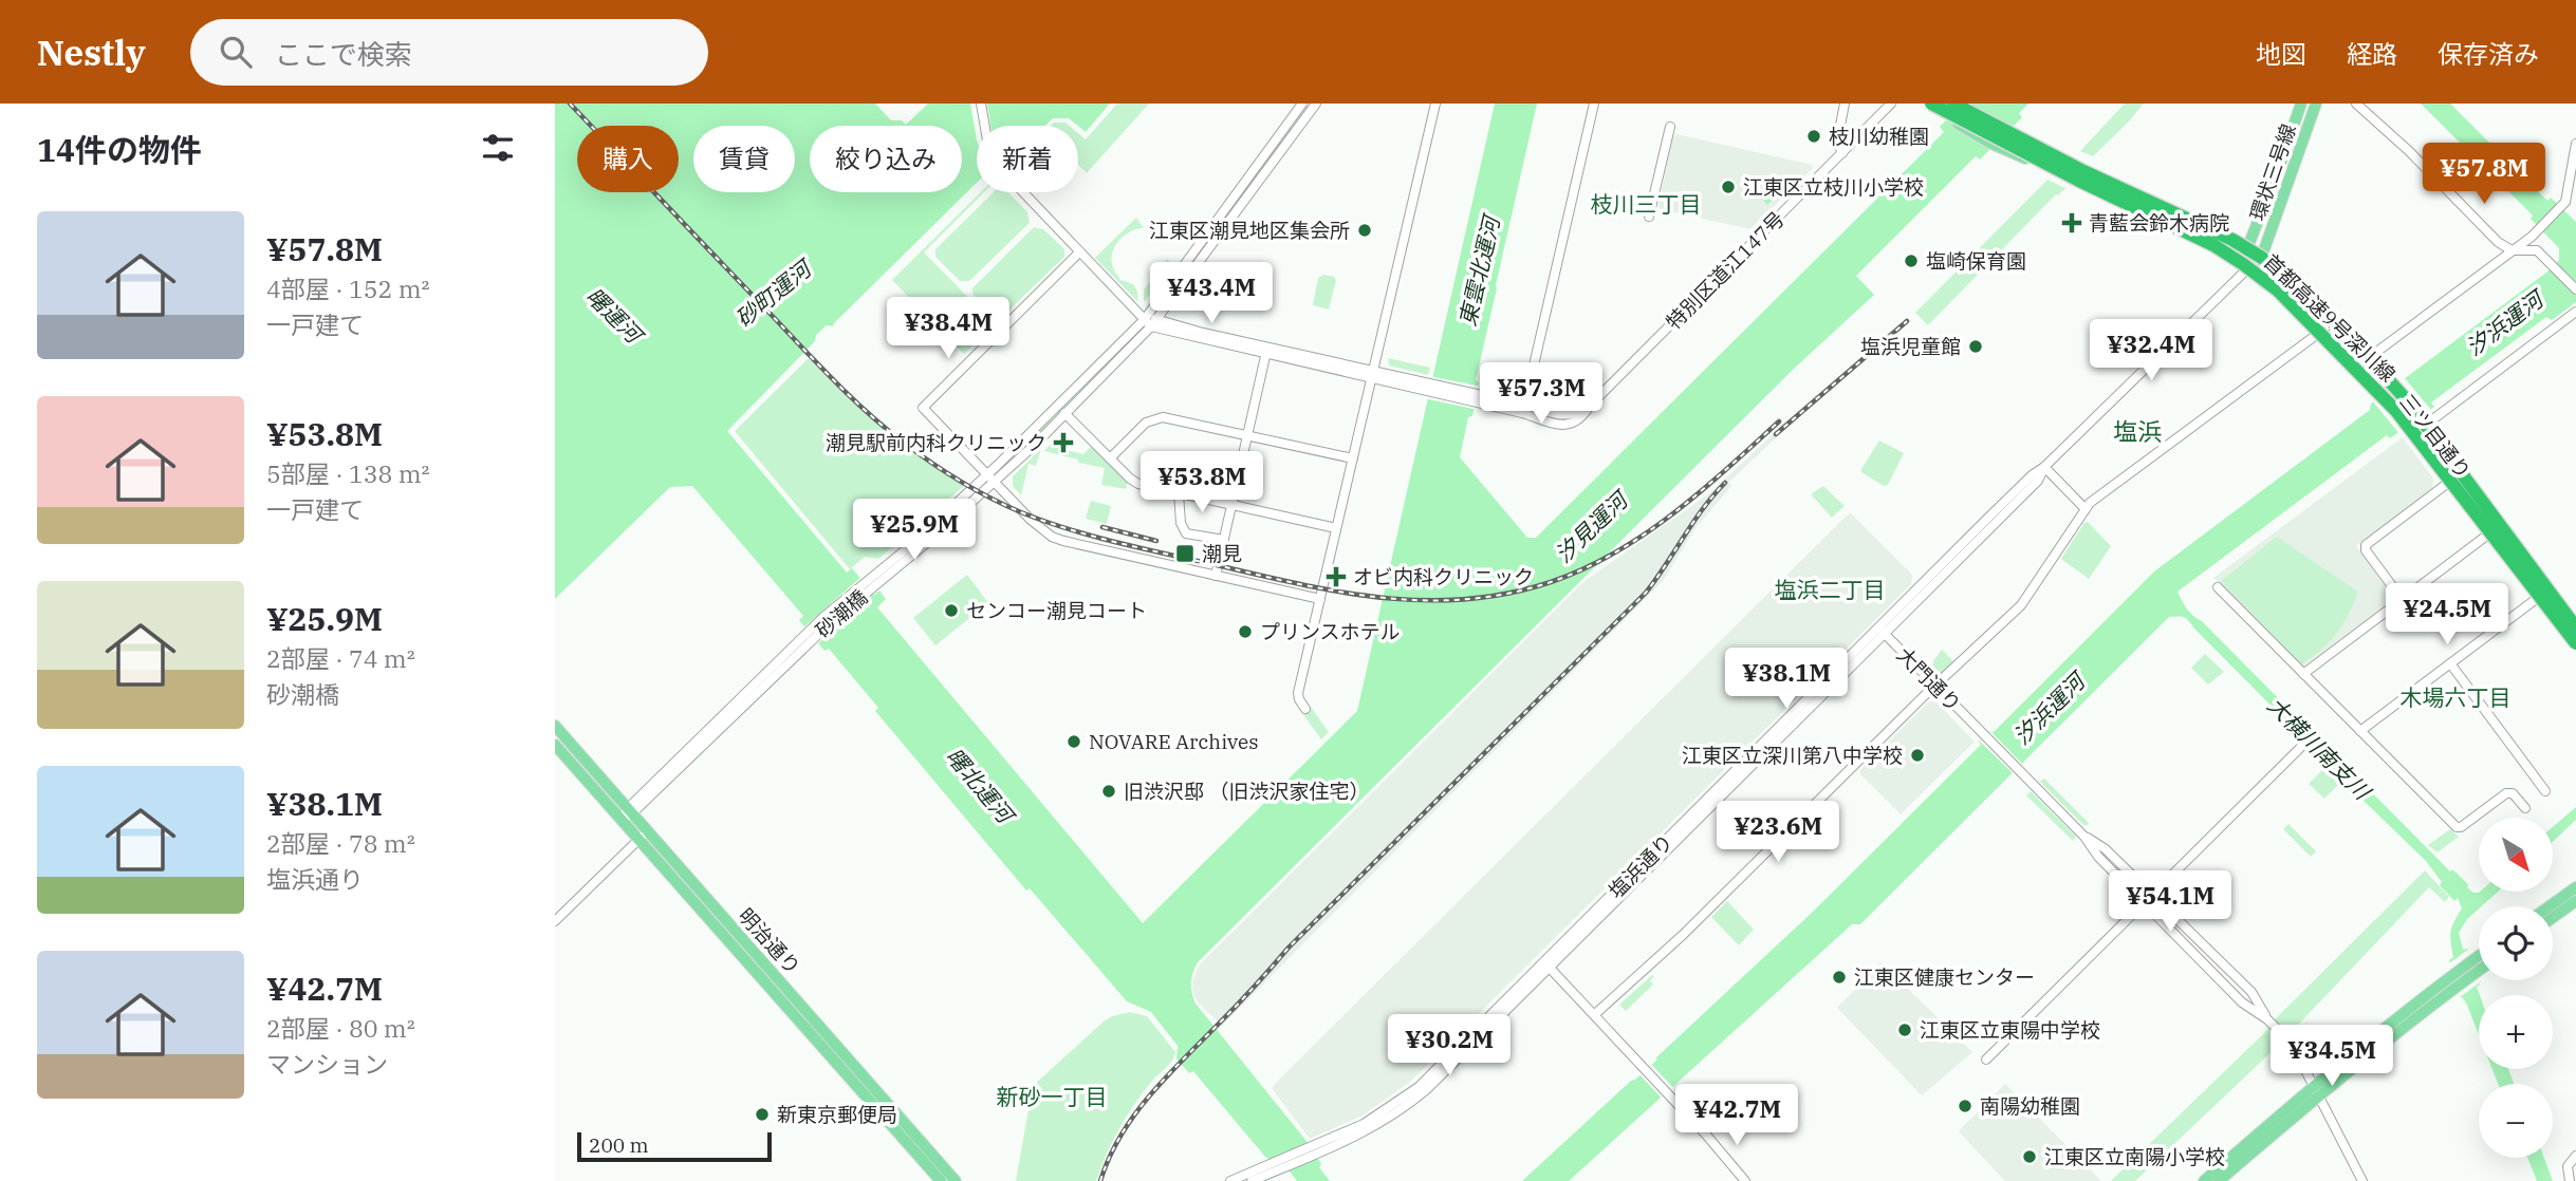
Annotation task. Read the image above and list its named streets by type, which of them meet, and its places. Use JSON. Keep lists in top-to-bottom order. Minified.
{"streets":{"highway":["首都高速9号深川線"],"main road":["環状三号線","三ツ目通り","明治通り"],"street":["特別区道江147号","砂潮橋","大門通り","塩浜通り"]},"crossings":[["環状三号線","三ツ目通り"],["環状三号線","塩浜通り"],["首都高速9号深川線","三ツ目通り"],["三ツ目通り","塩浜通り"],["砂潮橋","明治通り"],["大門通り","塩浜通り"]],"districts":["枝川三丁目","塩浜","塩浜二丁目","木場六丁目","新砂一丁目"],"water":["東雲北運河","砂町運河","曙運河","汐浜運河","汐見運河","大横川南支川","曙北運河"],"places":{"other":["枝川幼稚園","江東区立枝川小学校","江東区潮見地区集会所","塩崎保育園","塩浜児童館","センコー潮見コート","プリンスホテル","NOVARE Archives","江東区立深川第八中学校","旧渋沢邸 （旧渋沢家住宅）","江東区健康センター","江東区立東陽中学校","南陽幼稚園","新東京郵便局","江東区立南陽小学校"],"health":["青藍会鈴木病院","潮見駅前内科クリニック","オビ内科クリニック"],"transit":["潮見"]},"scale_bar":"200 m","north":"bottom right","page":{"header":"Nestly","search":"ここで検索","nav":["地図","経路","保存済み"],"heading":"14件の物件","chip":["購入","賃貸","絞り込み","新着"],"price":["¥57.8M","¥43.4M","¥38.4M","¥32.4M","¥57.3M","¥53.8M","¥25.9M","¥24.5M","¥38.1M","¥23.6M","¥54.1M","¥30.2M","¥34.5M","¥42.7M"],"list":[{"name":"¥57.8M","note":"4部屋 · 152 m² · 一戸建て"},{"name":"¥53.8M","note":"5部屋 · 138 m² · 一戸建て"},{"name":"¥25.9M","note":"2部屋 · 74 m² · 砂潮橋"},{"name":"¥38.1M","note":"2部屋 · 78 m² · 塩浜通り"},{"name":"¥42.7M","note":"2部屋 · 80 m² · マンション"}],"map_buttons":["+","−"],"scale":"200 m"}}
